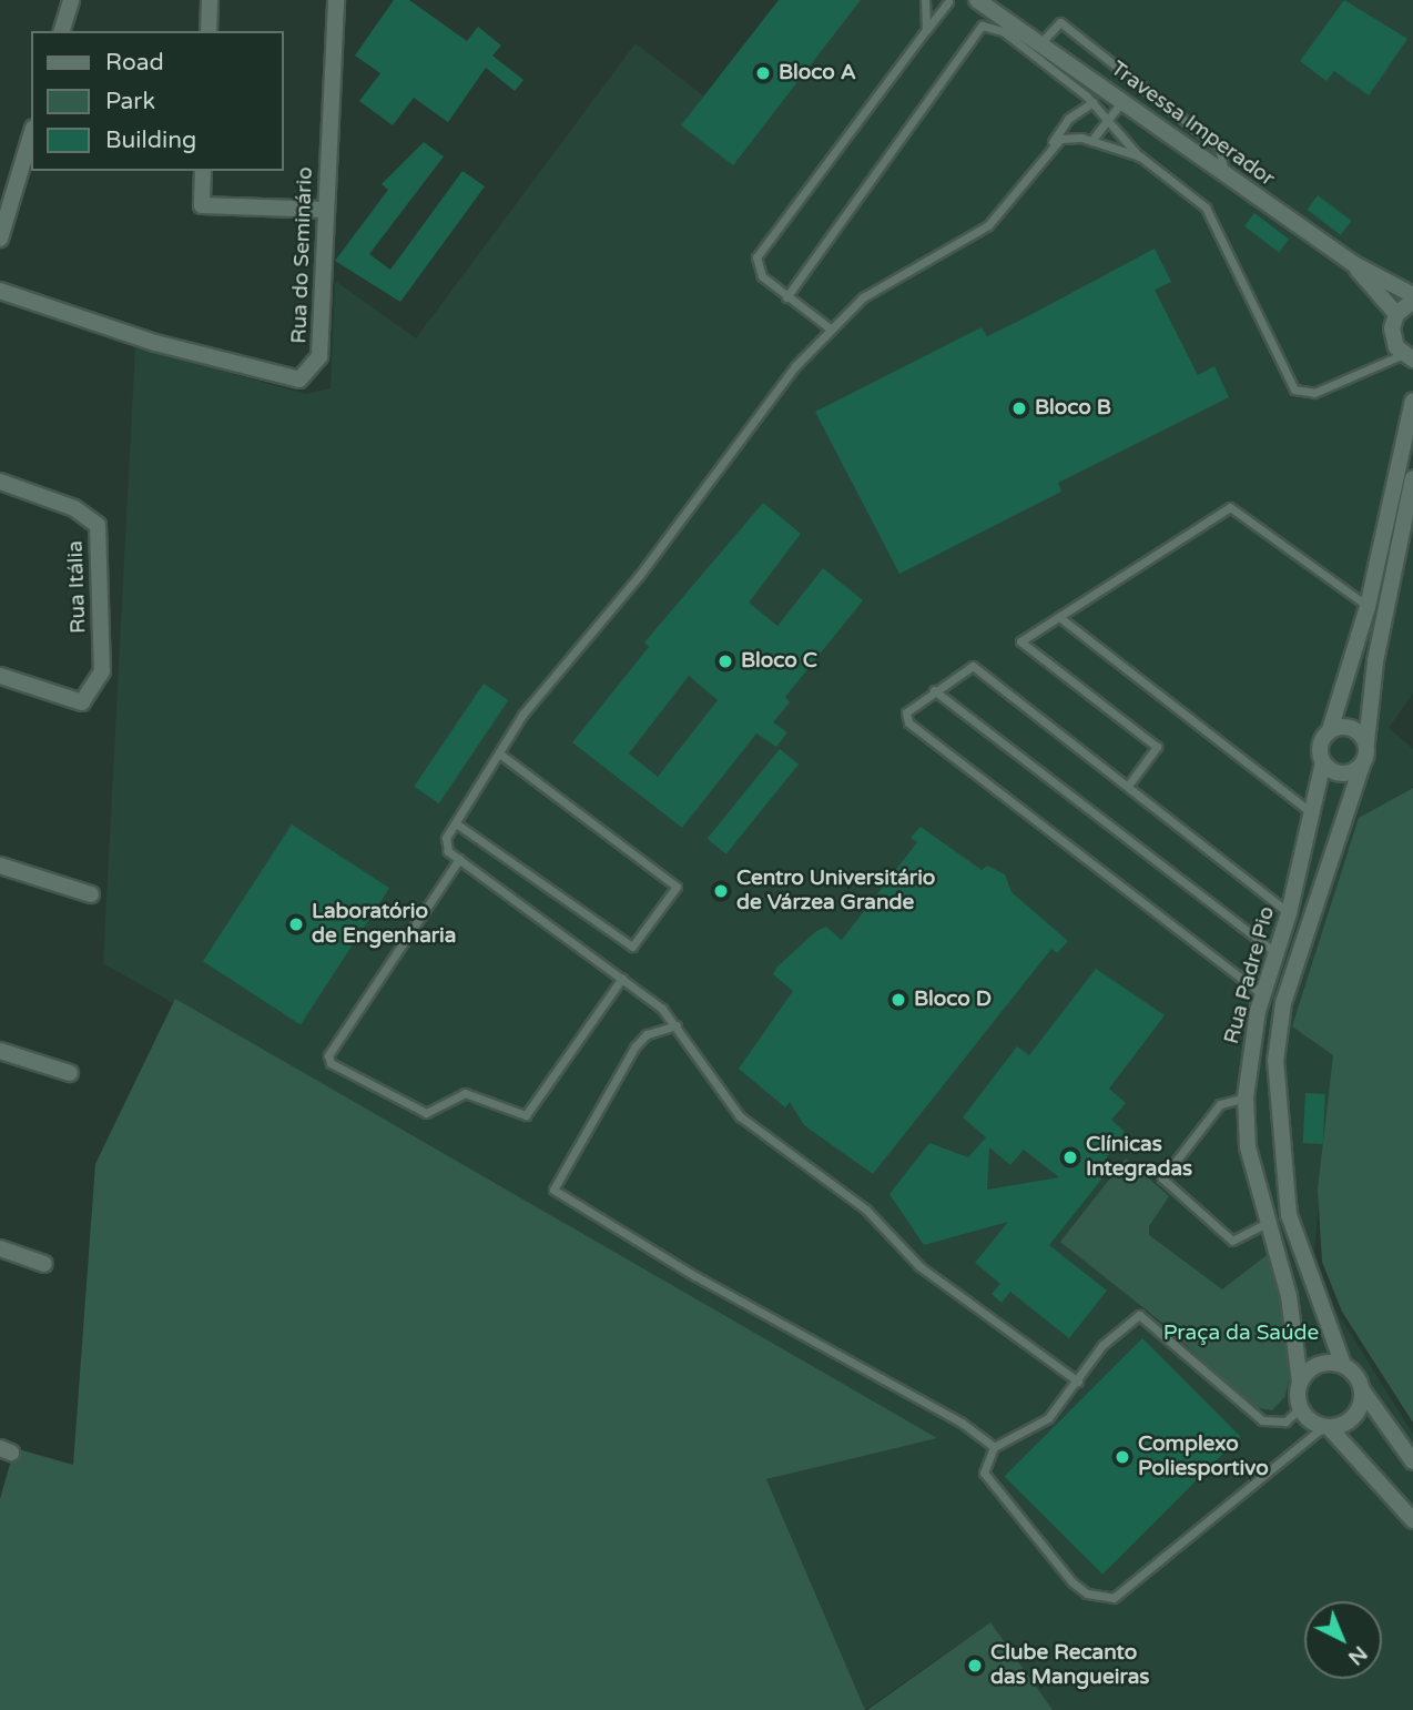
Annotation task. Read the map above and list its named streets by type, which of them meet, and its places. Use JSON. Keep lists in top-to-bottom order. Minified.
{"streets":{"street":["Travessa Imperador","Rua do Seminário","Rua Itália","Rua Padre Pio"]},"parks":["Praça da Saúde"],"places":["Bloco A","Bloco B","Bloco C","Centro Universitário de Várzea Grande","Laboratório de Engenharia","Bloco D","Clínicas Integradas","Complexo Poliesportivo","Clube Recanto das Mangueiras"],"legend":["Road","Park","Building"],"north":"bottom right"}
